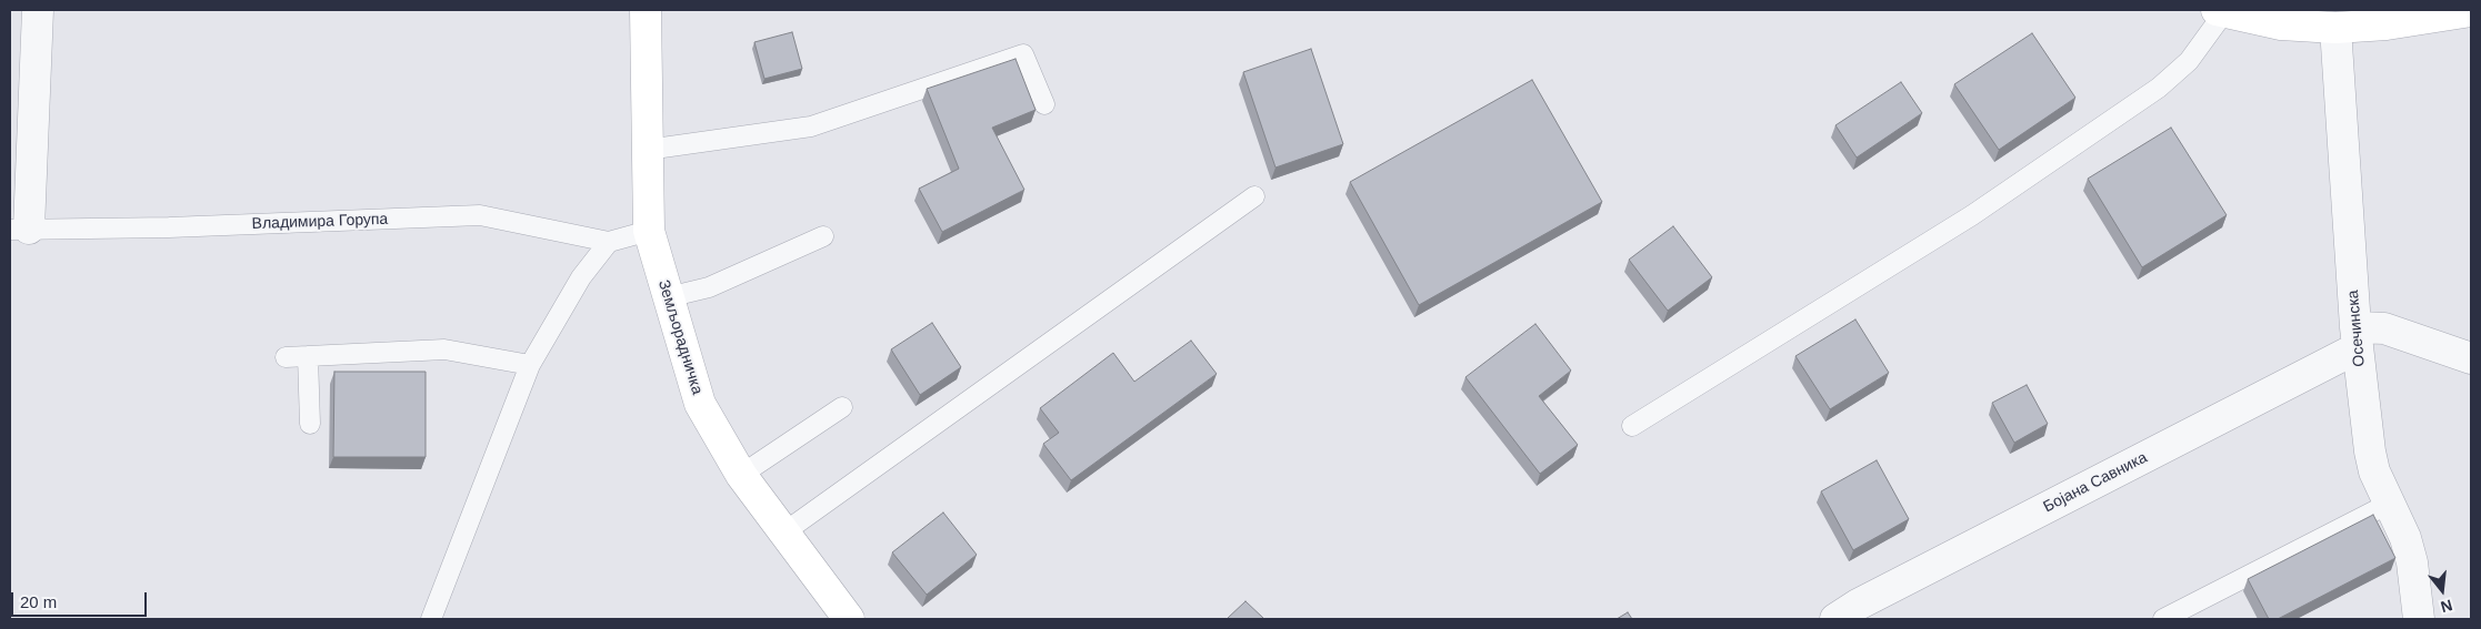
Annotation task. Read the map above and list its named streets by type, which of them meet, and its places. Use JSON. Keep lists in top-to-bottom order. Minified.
{"streets":{"street":["Владимира Горупа","Осечинска","Земљорадничка","Бојана Савника"]},"crossings":[["Осечинска","Бојана Савника"]],"scale_bar":"20 m","north":"bottom"}
